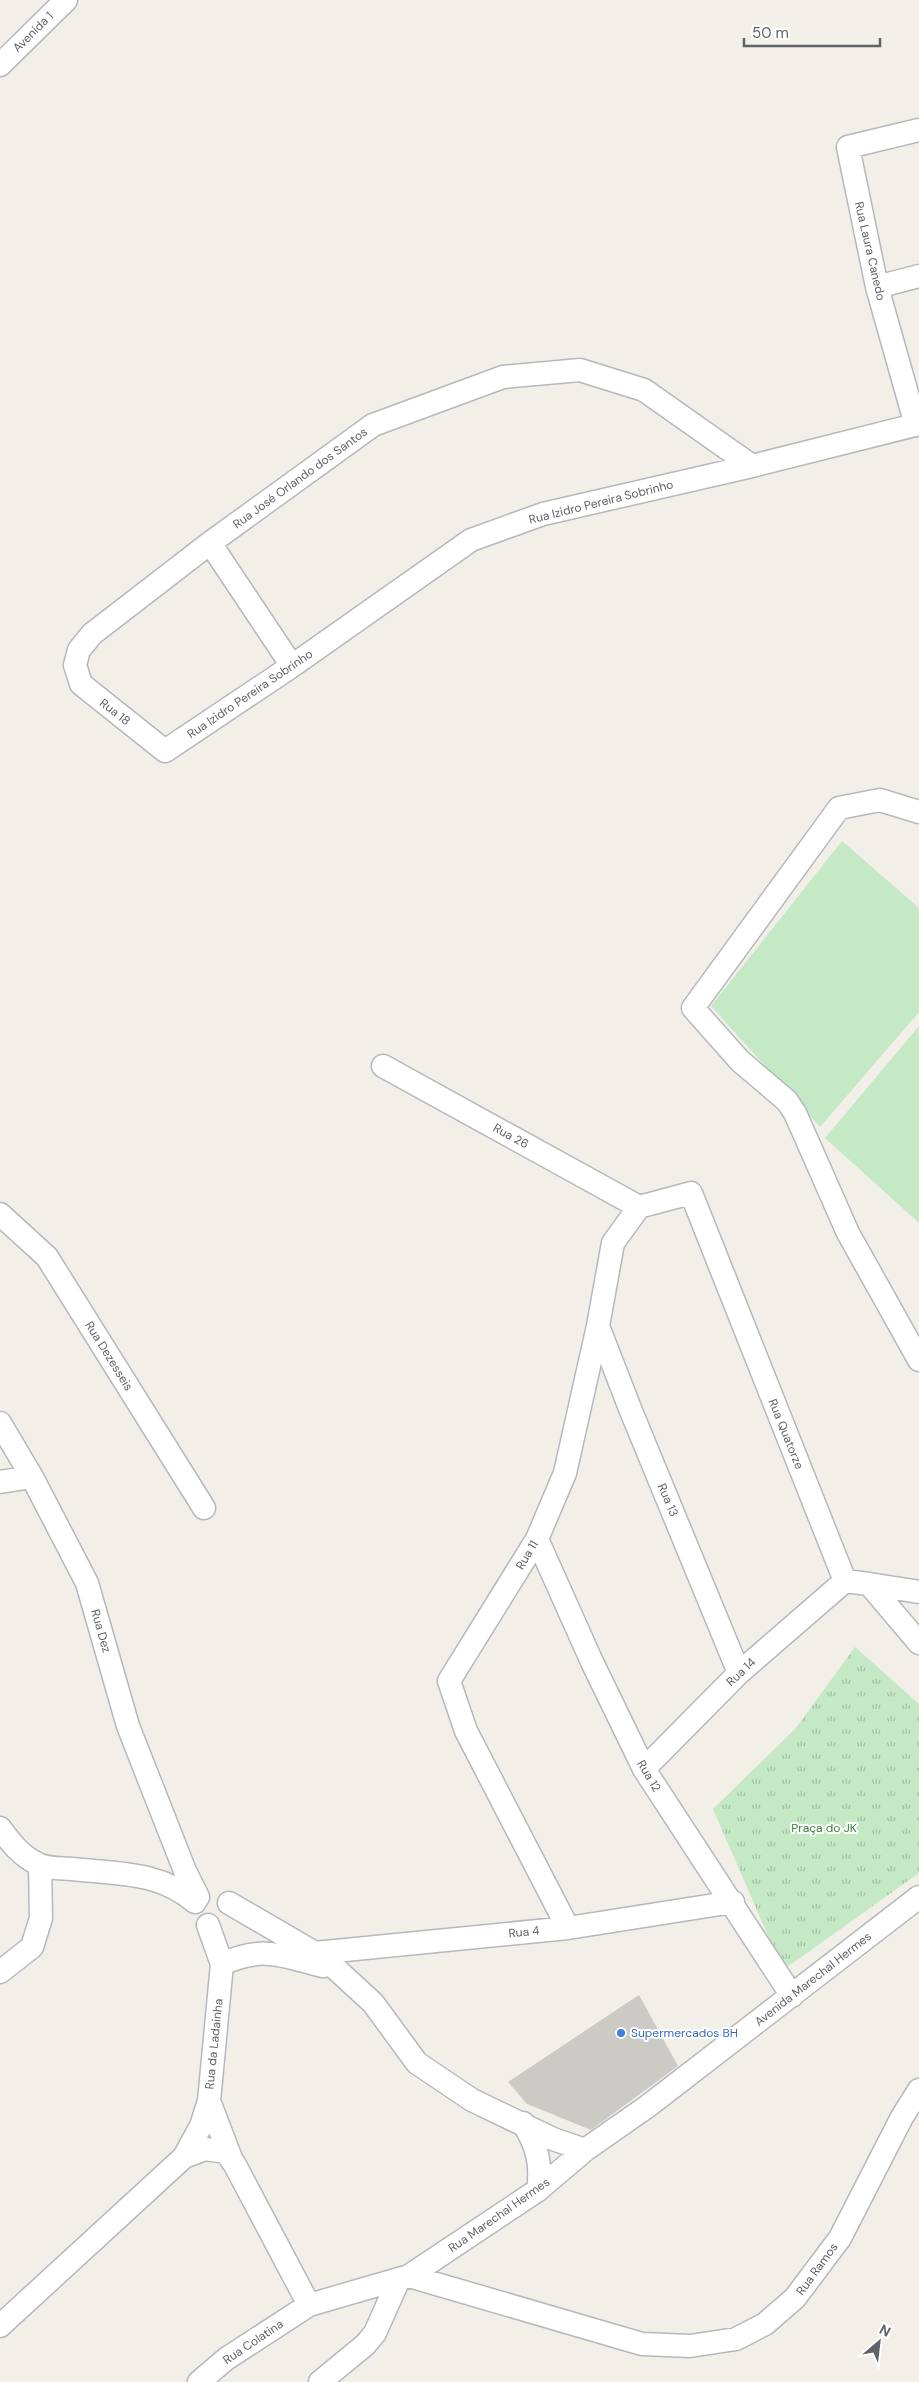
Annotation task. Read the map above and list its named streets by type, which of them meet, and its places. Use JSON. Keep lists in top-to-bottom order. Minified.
{"streets":{"street":["Avenida 1","Rua Laura Canedo","Rua José Orlando dos Santos","Rua Izidro Pereira Sobrinho","Rua 18","Rua 26","Rua Dezesseis","Rua Quatorze","Rua 13","Rua 11","Rua Dez","Rua 14","Rua 12","Rua 4","Avenida Marechal Hermes","Rua da Ladainha","Rua Marechal Hermes","Rua Ramos","Rua Colatina"]},"crossings":[["Rua Laura Canedo","Rua Izidro Pereira Sobrinho"],["Rua José Orlando dos Santos","Rua Izidro Pereira Sobrinho"],["Rua José Orlando dos Santos","Rua 18"],["Rua Izidro Pereira Sobrinho","Rua 18"],["Rua 26","Rua Quatorze"],["Rua 26","Rua 11"],["Rua Quatorze","Rua 11"],["Rua Quatorze","Rua 14"],["Rua 13","Rua 11"],["Rua 13","Rua 14"],["Rua 11","Rua 12"],["Rua 11","Rua 4"],["Rua Dez","Rua da Ladainha"],["Rua 14","Rua 12"],["Rua 12","Rua 4"],["Rua 12","Avenida Marechal Hermes"],["Avenida Marechal Hermes","Rua Marechal Hermes"],["Rua da Ladainha","Rua Colatina"],["Rua Marechal Hermes","Rua Ramos"],["Rua Marechal Hermes","Rua Colatina"],["Rua Ramos","Rua Colatina"]],"parks":["Praça do JK"],"places":["Supermercados BH"],"scale_bar":"50 m","north":"top right"}
